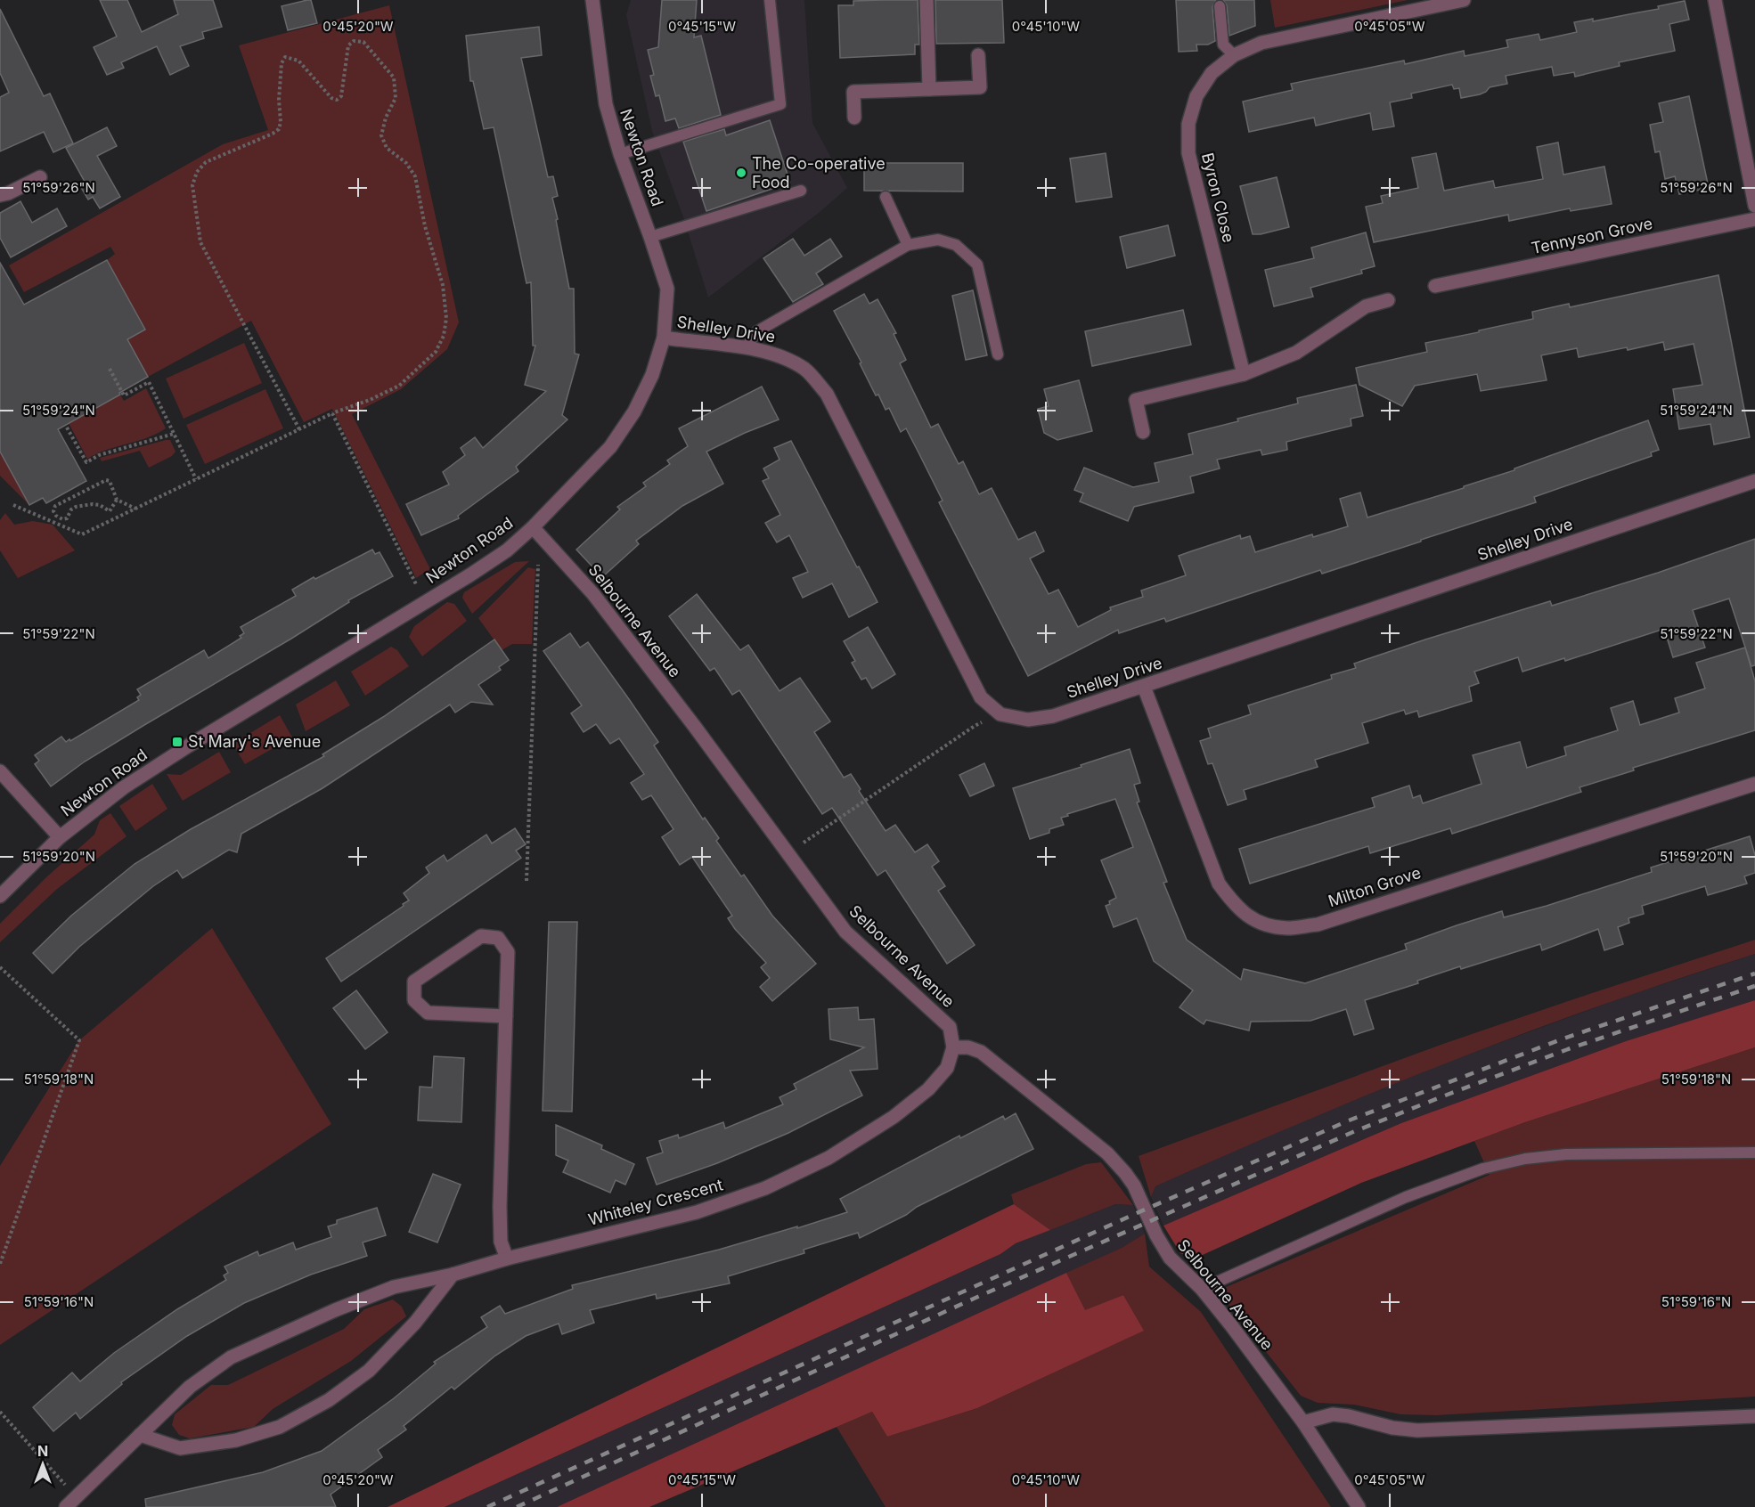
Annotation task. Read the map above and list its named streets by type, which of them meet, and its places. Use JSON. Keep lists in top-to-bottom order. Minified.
{"streets":{"street":["Newton Road","Byron Close","Tennyson Grove","Shelley Drive","Selbourne Avenue","Milton Grove","Whiteley Crescent"]},"crossings":[["Newton Road","Shelley Drive"],["Newton Road","Selbourne Avenue"],["Shelley Drive","Milton Grove"],["Selbourne Avenue","Whiteley Crescent"]],"places":{"other":["The Co-operative Food"],"transit":["St Mary's Avenue"]},"north":"top","coordinates":["0°45'20\"W","0°45'15\"W","0°45'10\"W","0°45'05\"W","51°59'26\"N","51°59'24\"N","51°59'22\"N","51°59'20\"N","51°59'18\"N","51°59'16\"N"]}
